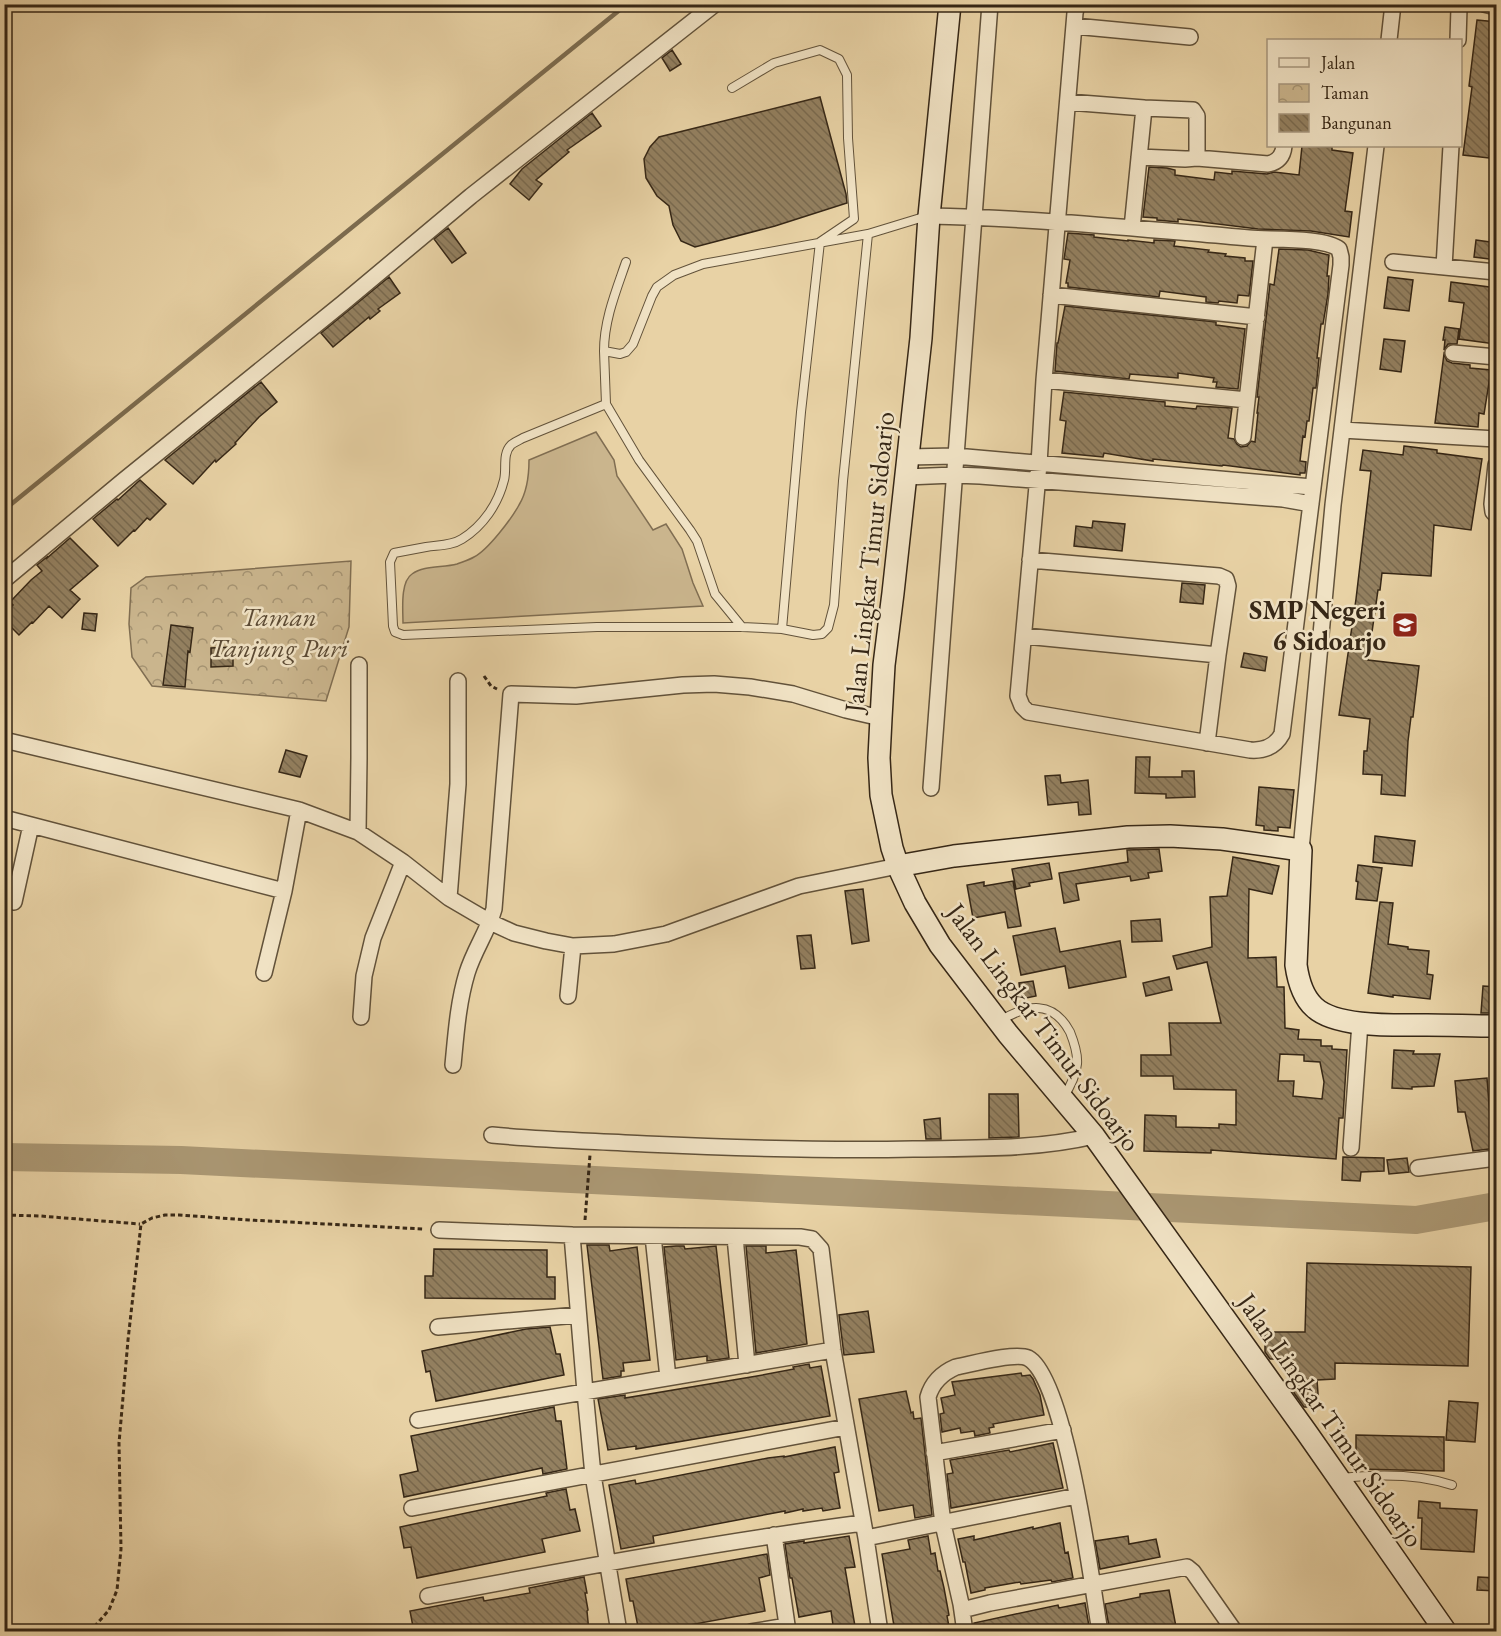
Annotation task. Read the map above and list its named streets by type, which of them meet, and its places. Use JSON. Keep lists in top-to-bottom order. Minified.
{"streets":{"main road":["Jalan Lingkar Timur Sidoarjo"]},"parks":["Taman Tanjung Puri"],"places":{"school or university":["SMP Negeri 6 Sidoarjo"]},"legend":["Jalan","Taman","Bangunan"]}
